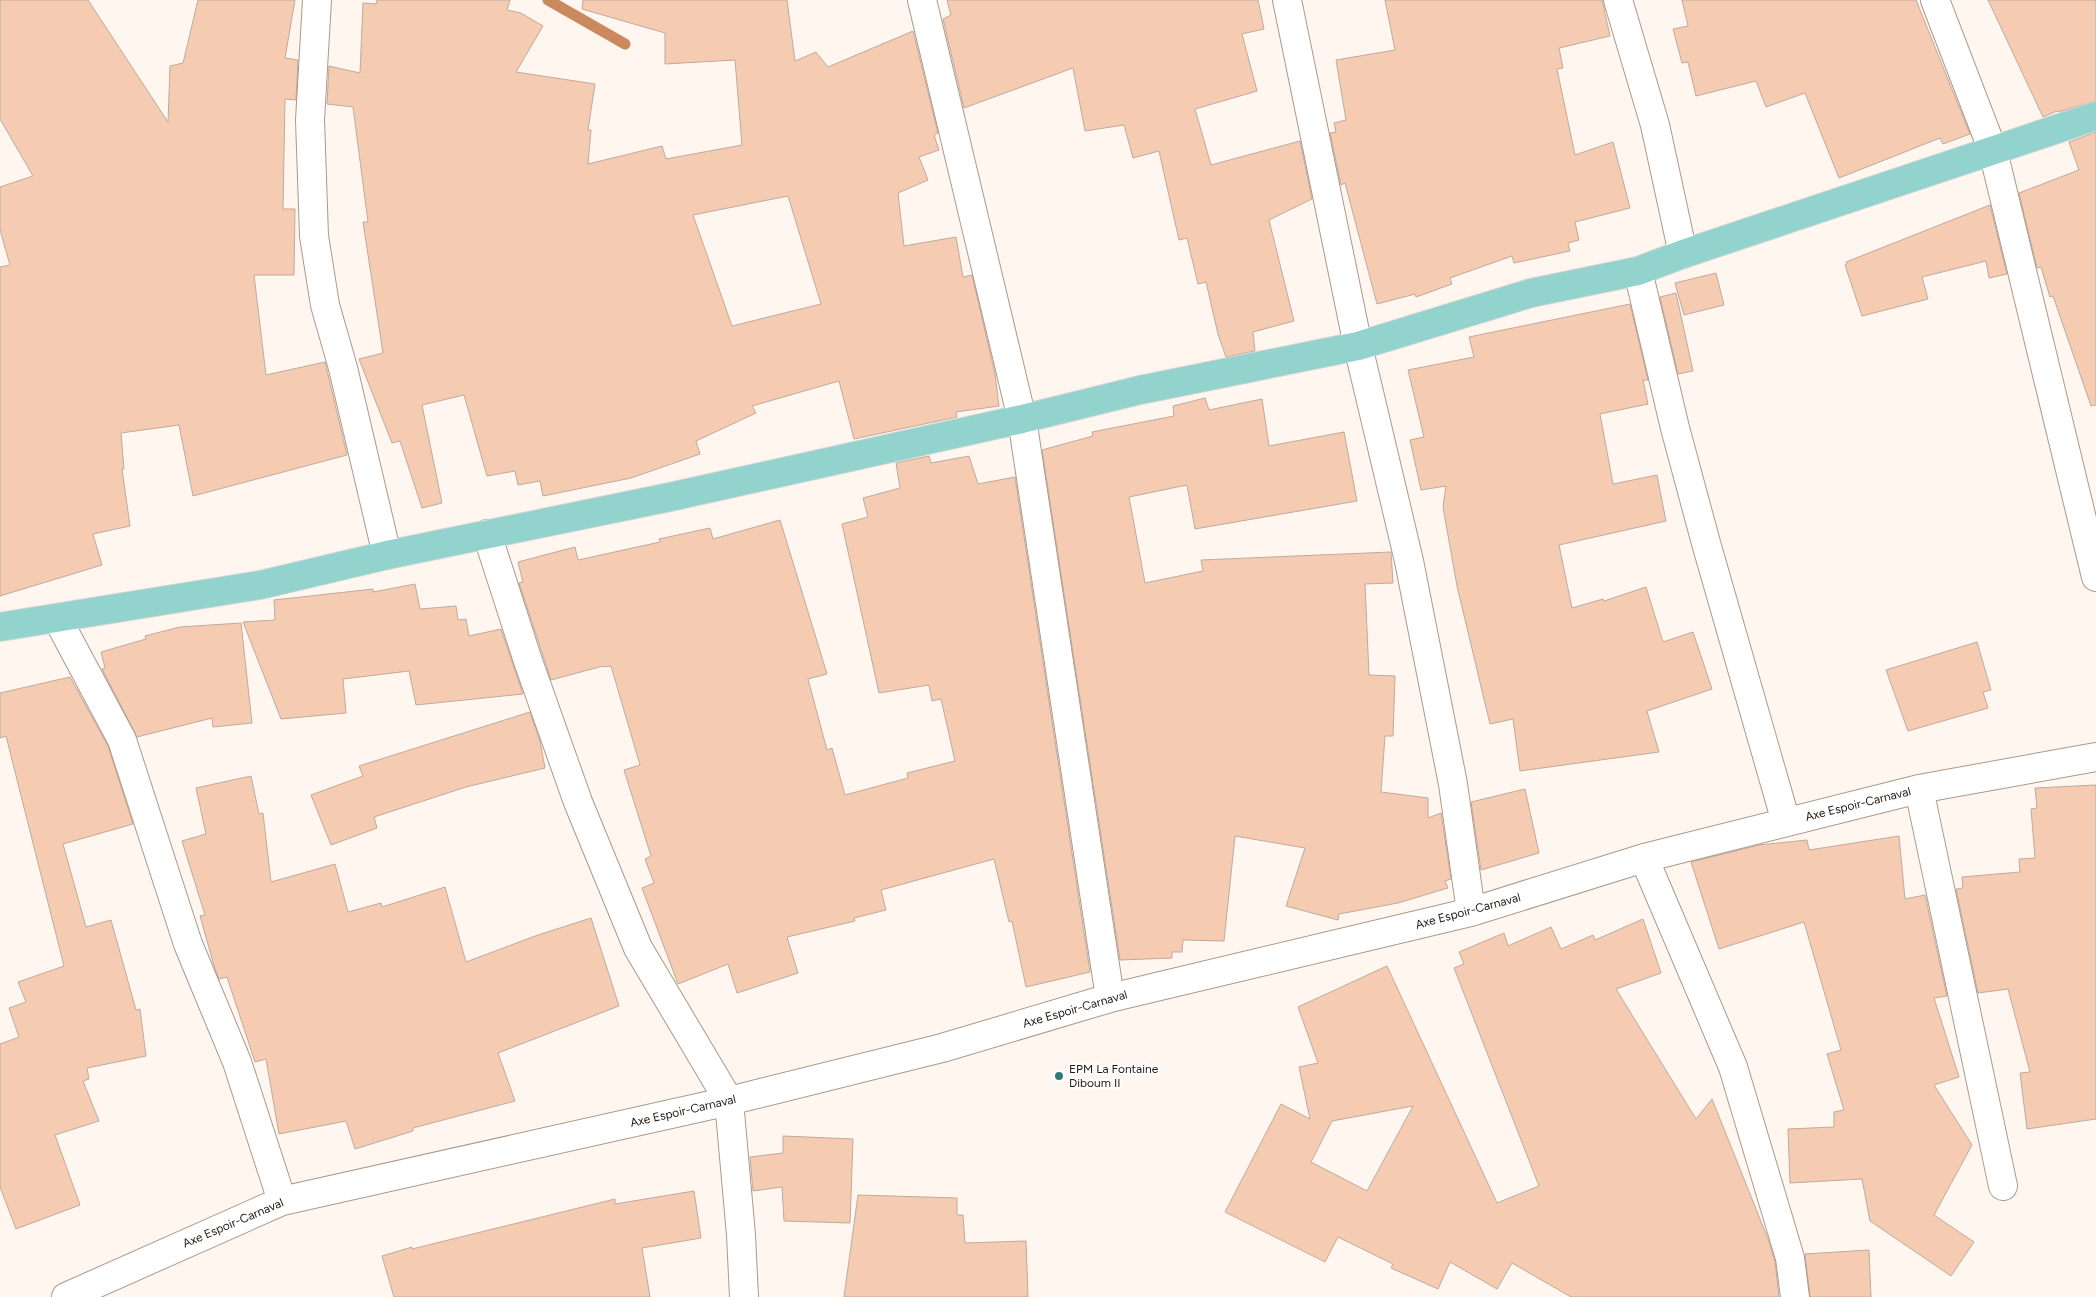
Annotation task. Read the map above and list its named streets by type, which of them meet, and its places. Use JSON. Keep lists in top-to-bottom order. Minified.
{"streets":{"street":["Axe Espoir-Carnaval"]},"places":["EPM La Fontaine Diboum II"]}
